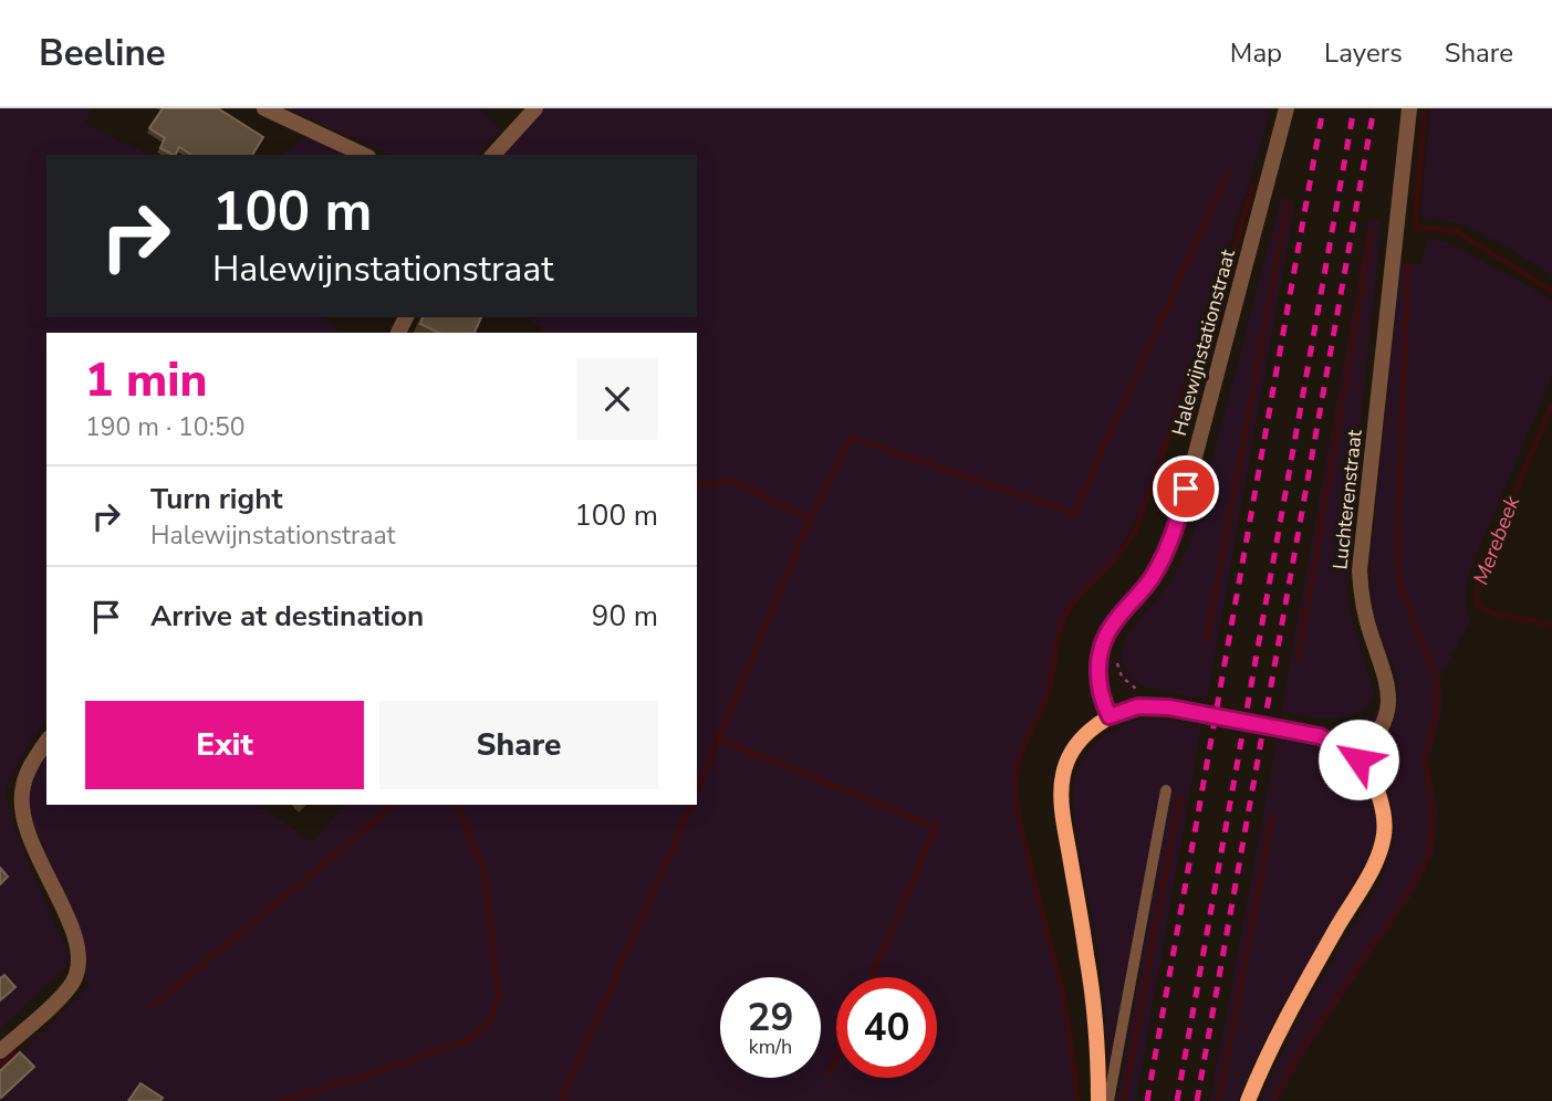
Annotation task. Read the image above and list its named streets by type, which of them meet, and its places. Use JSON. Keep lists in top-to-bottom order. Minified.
{"streets":{"street":["Halewijnstationstraat","Luchterenstraat"]},"water":["Merebeek"],"page":{"header":"Beeline","nav":["Map","Layers","Share"],"turn":["100 m","Halewijnstationstraat"],"heading":["1 min","190 m · 10:50"],"list":[{"name":"Turn right","note":"Halewijnstationstraat","value":"100 m"},{"name":"Arrive at destination","value":"90 m"}],"buttons":["Exit","Share"],"speed":"29 km/h","limit":"40"}}
